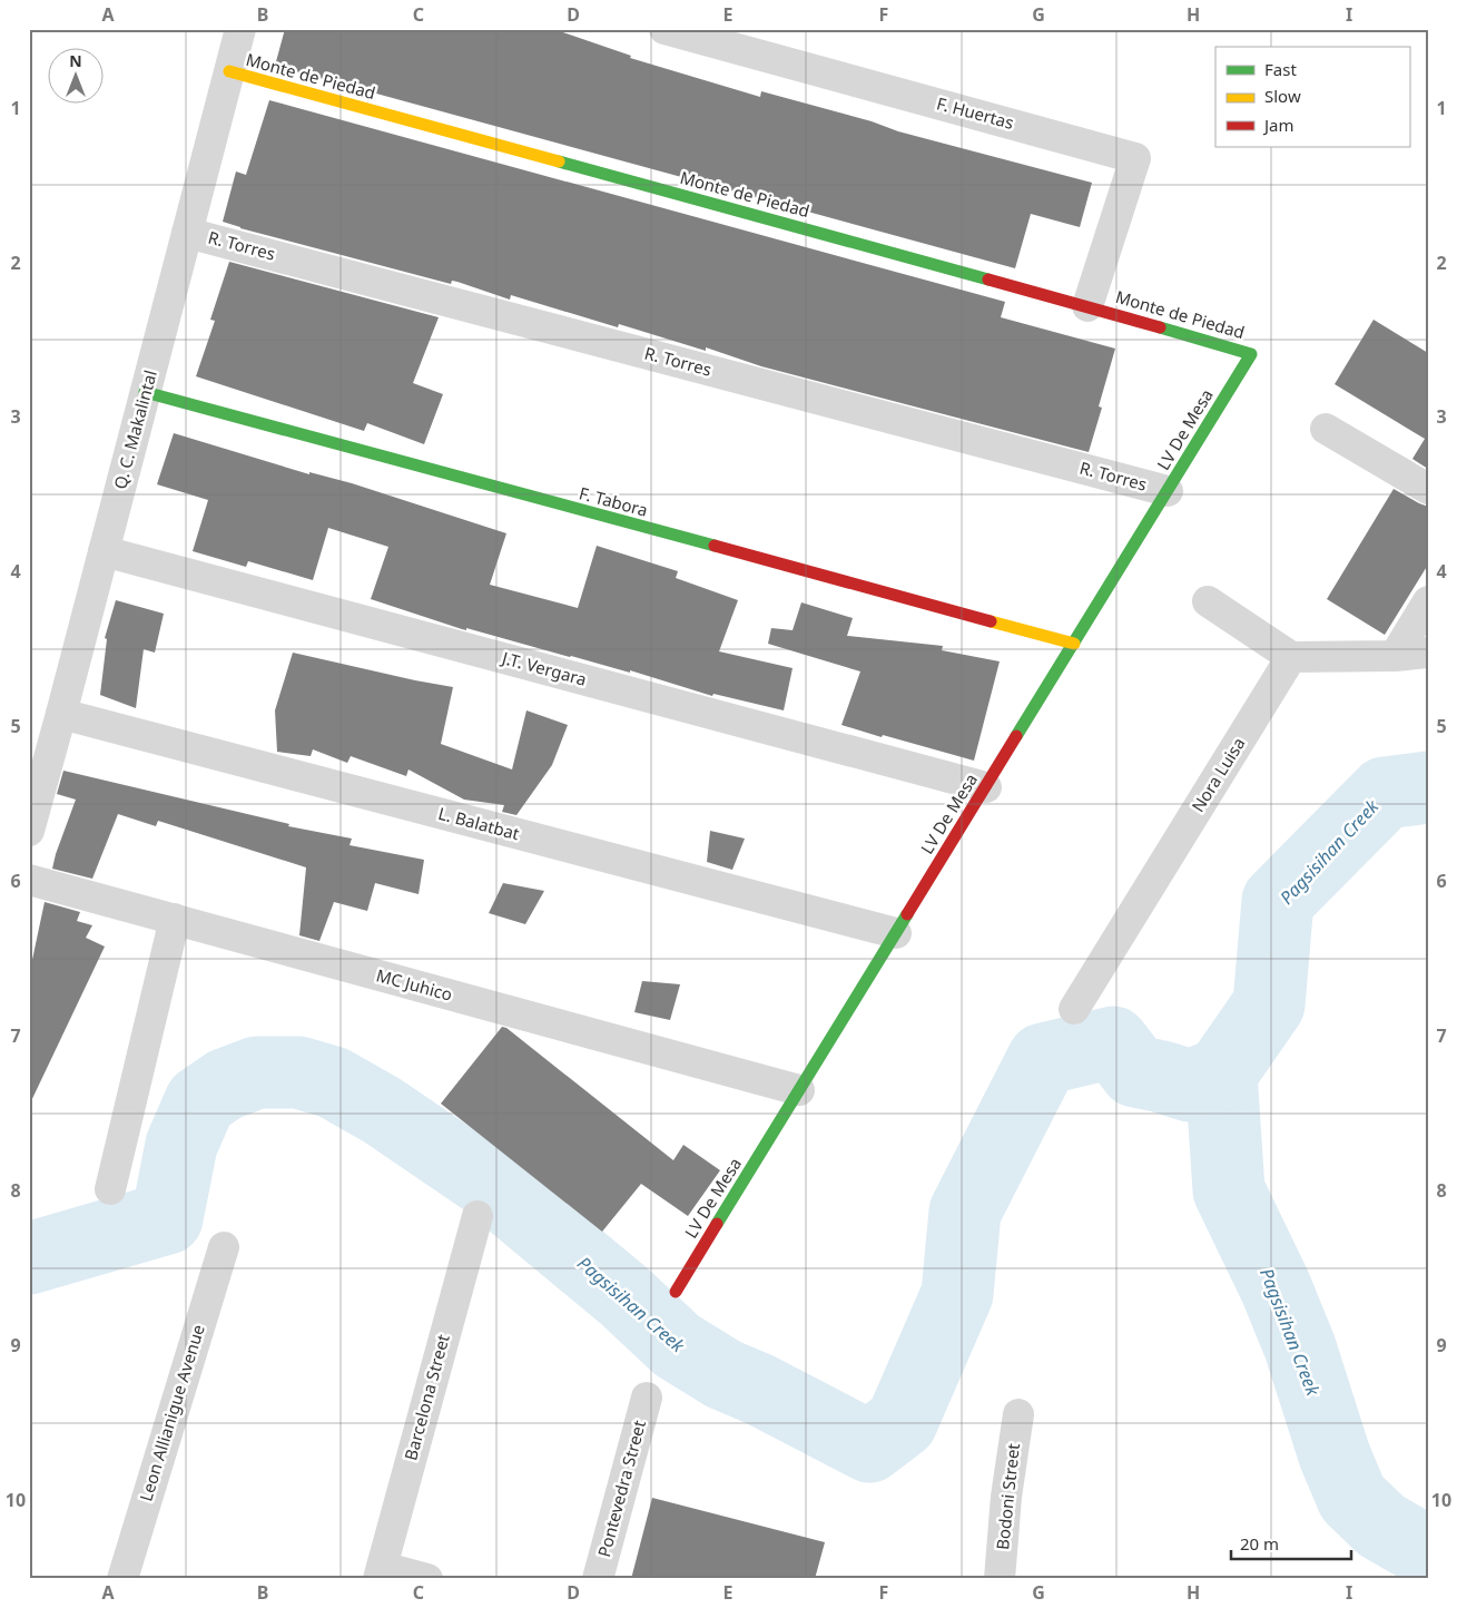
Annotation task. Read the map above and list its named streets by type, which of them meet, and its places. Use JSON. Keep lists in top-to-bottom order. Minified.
{"streets":{"street":["Monte de Piedad","F. Huertas","R. Torres","Q. C. Makalintal","LV De Mesa","F. Tabora","J.T. Vergara","Nora Luisa","L. Balatbat","MC Juhico","Barcelona Street","Leon Allianigue Avenue","Pontevedra Street","Bodoni Street"]},"crossings":[["Monte de Piedad","F. Huertas"],["Monte de Piedad","Q. C. Makalintal"],["Monte de Piedad","LV De Mesa"],["R. Torres","Q. C. Makalintal"],["R. Torres","LV De Mesa"],["Q. C. Makalintal","F. Tabora"],["Q. C. Makalintal","J.T. Vergara"],["Q. C. Makalintal","L. Balatbat"],["LV De Mesa","F. Tabora"],["LV De Mesa","J.T. Vergara"],["LV De Mesa","L. Balatbat"],["LV De Mesa","MC Juhico"]],"water":["Pagsisihan Creek"],"legend":["Fast","Slow","Jam"],"scale_bar":"20 m","north":"top","grid":{"columns":["A","B","C","D","E","F","G","H","I"],"rows":["1","2","3","4","5","6","7","8","9","10"]}}
